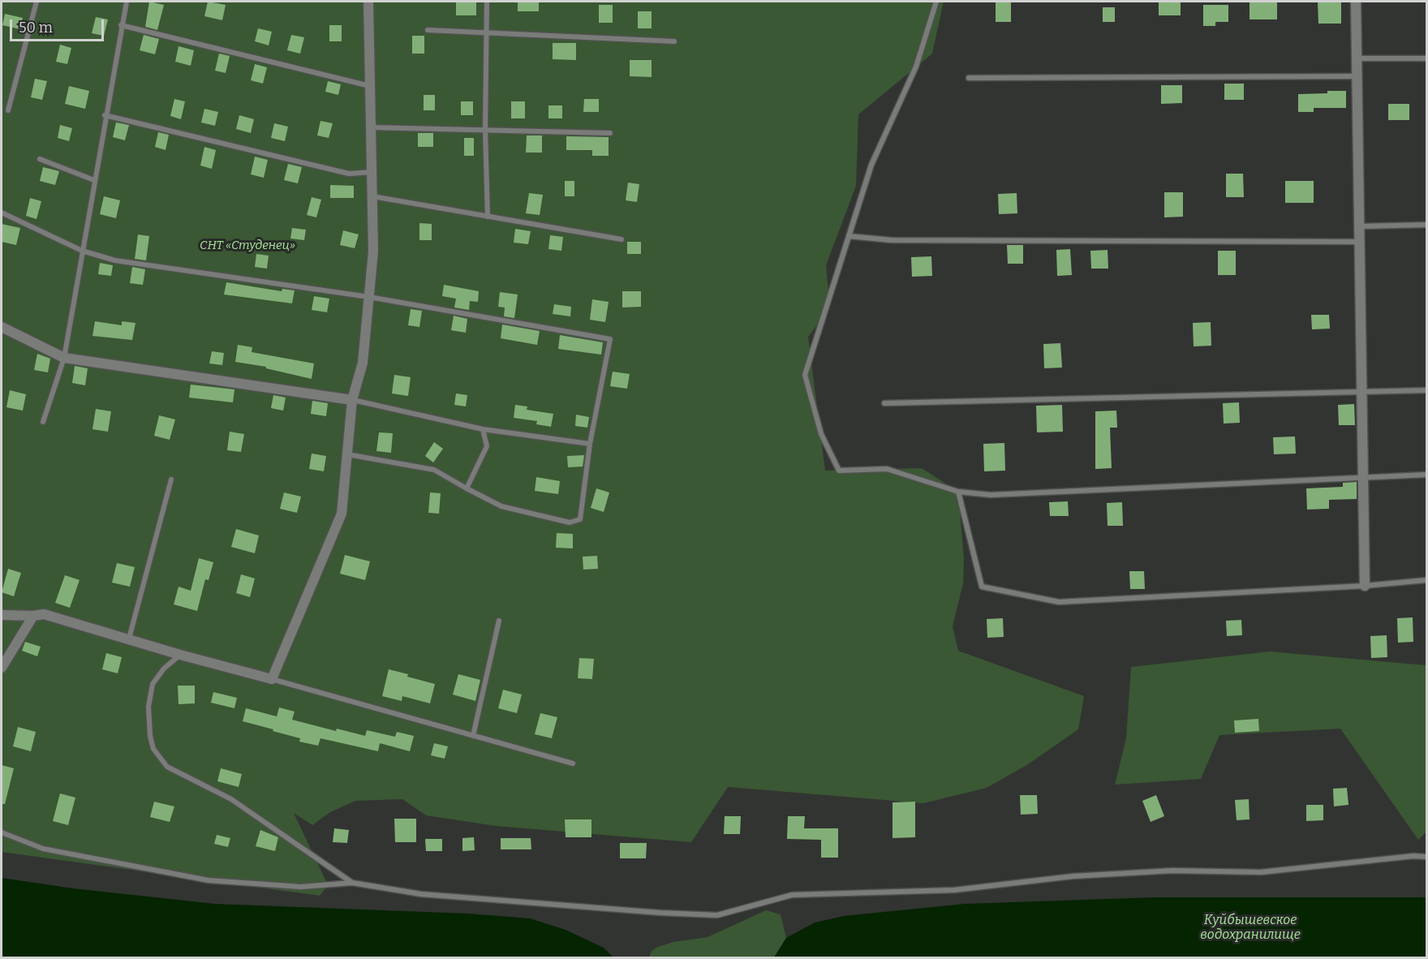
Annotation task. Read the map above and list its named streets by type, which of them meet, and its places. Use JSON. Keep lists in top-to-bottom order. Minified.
{"water":["Куйбышевское водохранилище"],"parks":["СНТ «Студенец»"],"scale_bar":"50 m"}
